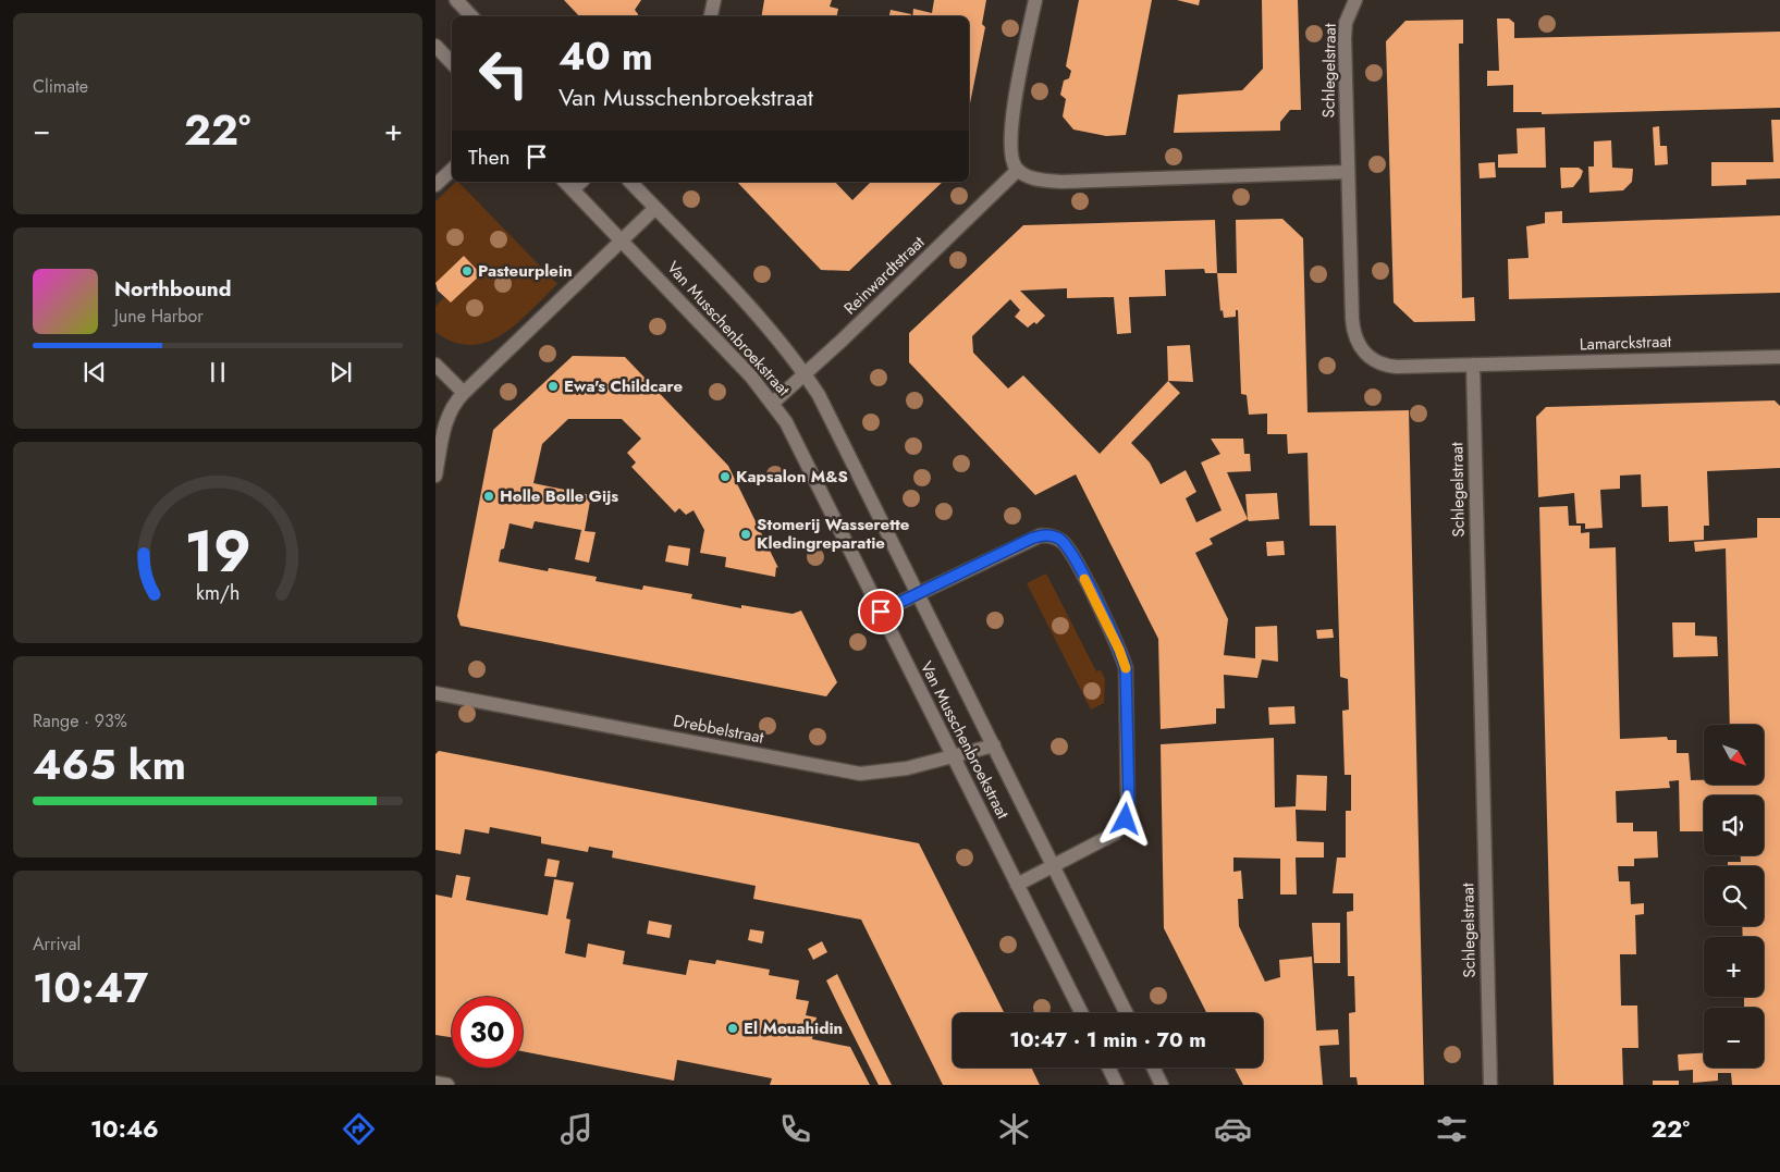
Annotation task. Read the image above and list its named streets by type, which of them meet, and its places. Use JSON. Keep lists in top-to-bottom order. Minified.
{"streets":{"street":["Schlegelstraat","Reinwardtstraat","Van Musschenbroekstraat","Lamarckstraat","Drebbelstraat"]},"crossings":[["Schlegelstraat","Lamarckstraat"],["Reinwardtstraat","Van Musschenbroekstraat"],["Van Musschenbroekstraat","Drebbelstraat"]],"places":["Pasteurplein","Ewa's Childcare","Kapsalon M&S","Holle Bolle Gijs","Stomerij Wasserette Kledingreparatie","El Mouahidin"],"north":"bottom right","page":{"tile":["Climate",["Range · 93%","465 km"],["Arrival","10:47"]],"turn":["40 m","Van Musschenbroekstraat"],"heat":["−","22°","+"],"then":"Then","song":["Northbound","June Harbor"],"map_buttons":["+","−"],"limit":"30","trip":"10:47 · 1 min · 70 m","tabs":["10:46","22°"],"gauge":["19","km/h"]}}
